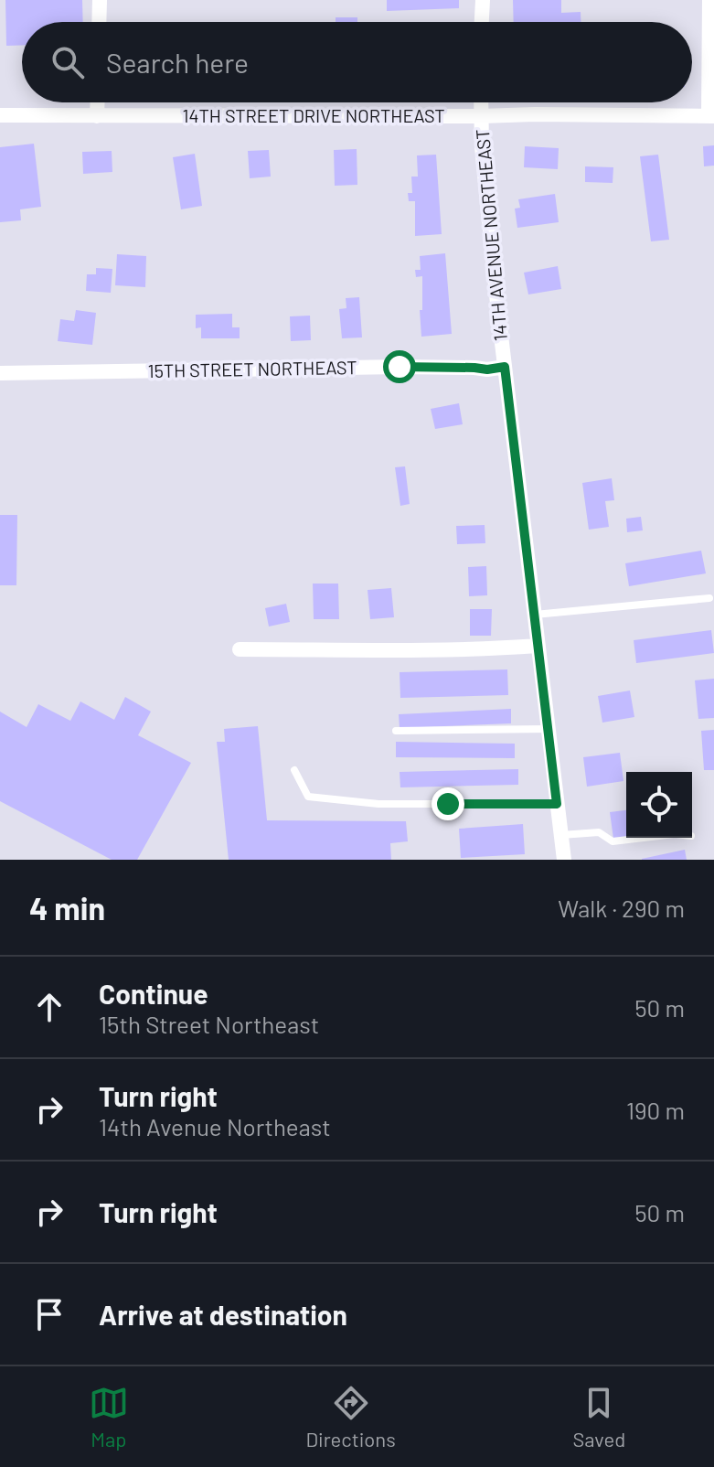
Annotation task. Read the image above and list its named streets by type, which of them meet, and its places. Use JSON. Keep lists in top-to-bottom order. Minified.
{"streets":{"street":["14TH STREET DRIVE NORTHEAST","14TH AVENUE NORTHEAST","15TH STREET NORTHEAST"]},"crossings":[["14TH STREET DRIVE NORTHEAST","14TH AVENUE NORTHEAST"],["14TH AVENUE NORTHEAST","15TH STREET NORTHEAST"]],"page":{"search":"Search here","heading":["4 min","Walk · 290 m"],"list":[["Continue","15th Street Northeast","50 m"],["Turn right","14th Avenue Northeast","190 m"],["Turn right","50 m"],"Arrive at destination"],"nav":["Map","Directions","Saved"]}}
